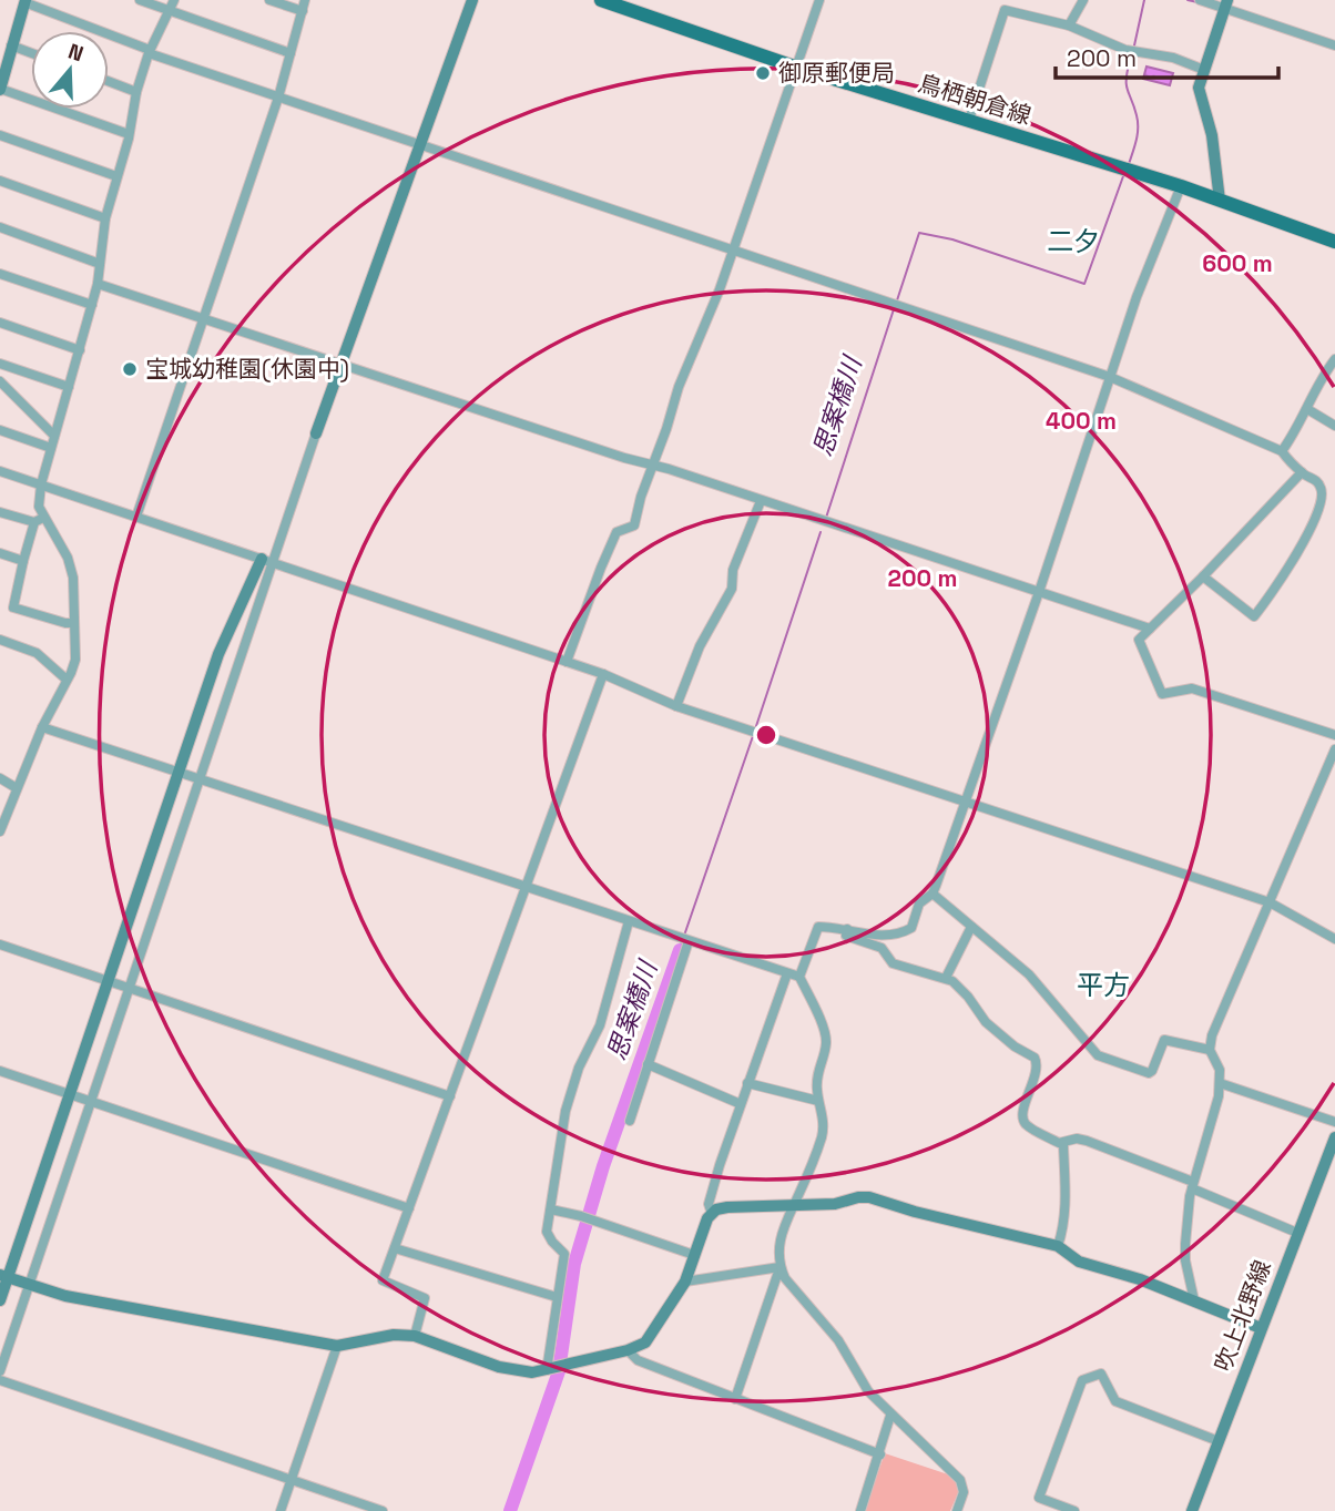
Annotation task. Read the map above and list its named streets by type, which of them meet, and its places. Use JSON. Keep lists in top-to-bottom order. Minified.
{"streets":{"main road":["鳥栖朝倉線"],"street":["吹上北野線"]},"districts":["二夕","平方"],"water":["思案橋川"],"places":["御原郵便局","宝城幼稚園(休園中)"],"scale_bar":"200 m","north":"top","rings":["600 m","400 m","200 m"]}
